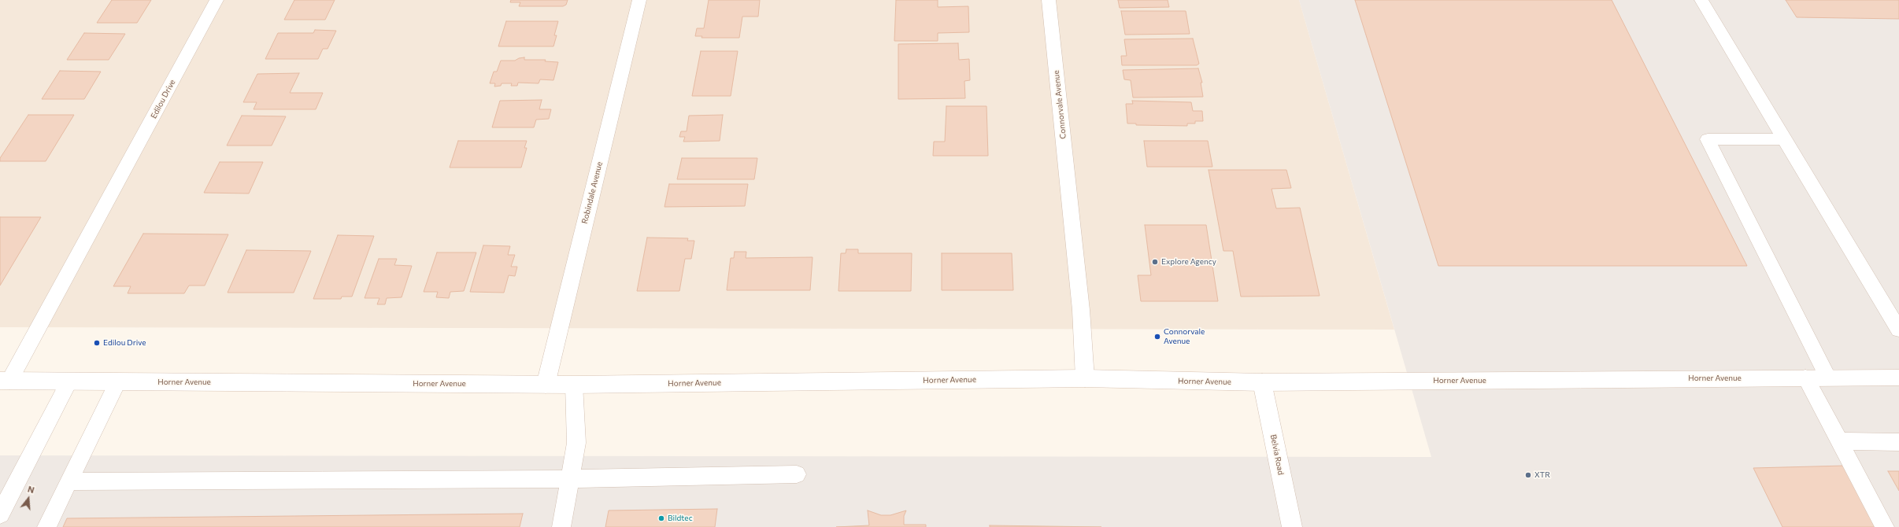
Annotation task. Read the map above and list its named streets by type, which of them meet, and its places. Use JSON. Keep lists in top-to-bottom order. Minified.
{"streets":{"main road":["Edilou Drive","Connorvale Avenue","Robindale Avenue","Horner Avenue","Belvia Road"]},"crossings":[["Edilou Drive","Horner Avenue"],["Connorvale Avenue","Horner Avenue"],["Robindale Avenue","Horner Avenue"],["Horner Avenue","Belvia Road"]],"places":["Explore Agency","Connorvale Avenue","Edilou Drive","XTR","Bildtec"],"north":"top"}
